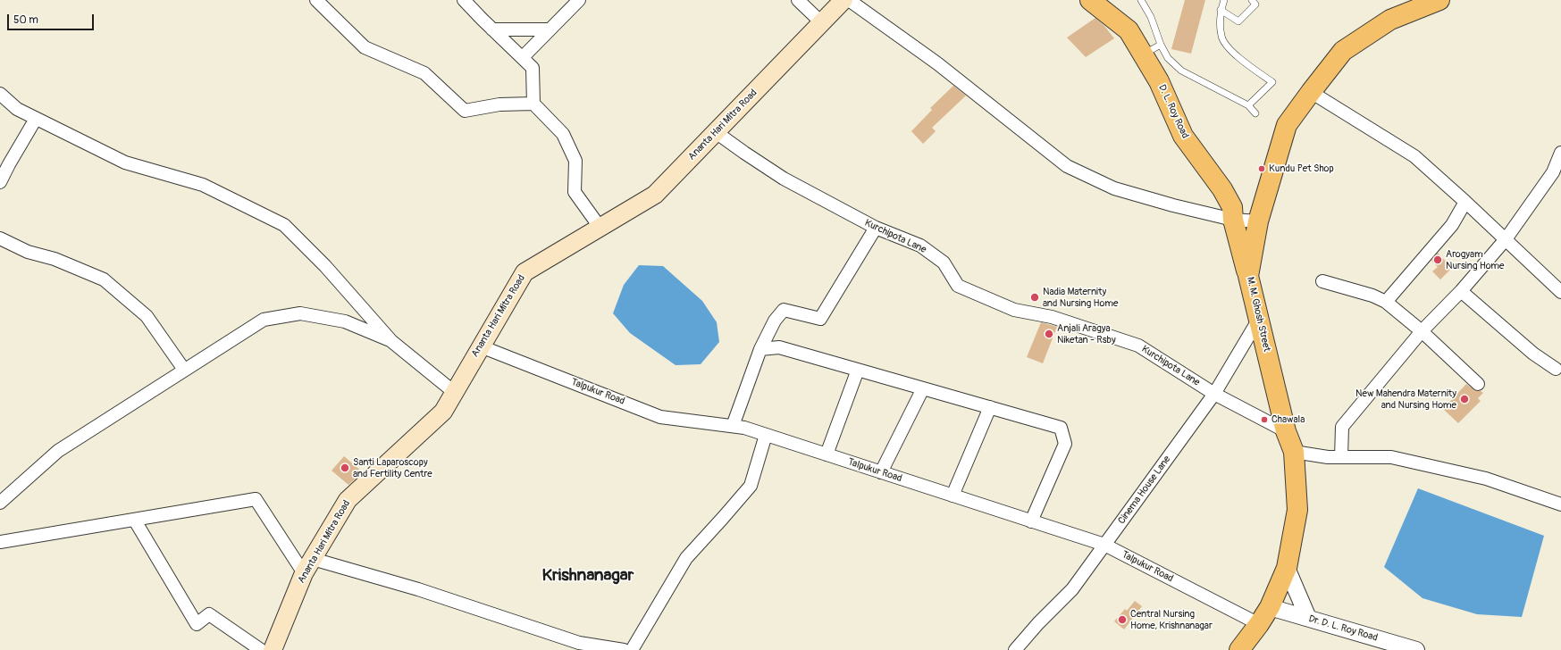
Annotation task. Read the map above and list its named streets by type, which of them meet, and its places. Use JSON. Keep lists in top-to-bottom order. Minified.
{"streets":{"main road":["D. L. Roy Road","Ananta Hari Mitra Road","M. M. Ghosh Street"],"street":["Kurchipota Lane","Talpukur Road","Cinema House Lane","Dr. D. L. Roy Road"]},"crossings":[["D. L. Roy Road","M. M. Ghosh Street"],["Ananta Hari Mitra Road","Kurchipota Lane"],["Ananta Hari Mitra Road","Talpukur Road"],["Kurchipota Lane","M. M. Ghosh Street"],["Kurchipota Lane","Cinema House Lane"],["M. M. Ghosh Street","Talpukur Road"],["M. M. Ghosh Street","Cinema House Lane"],["M. M. Ghosh Street","Dr. D. L. Roy Road"],["Talpukur Road","Cinema House Lane"]],"districts":["Krishnanagar"],"places":["Kundu Pet Shop","Arogyam Nursing Home","Nadia Maternity and Nursing Home","Anjali Aragya Niketan - Rsby","New Mahendra Maternity and Nursing Home","Chawala","Santi Laparoscopy and Fertility Centre","Central Nursing Home, Krishnanagar"],"scale_bar":"50 m"}
